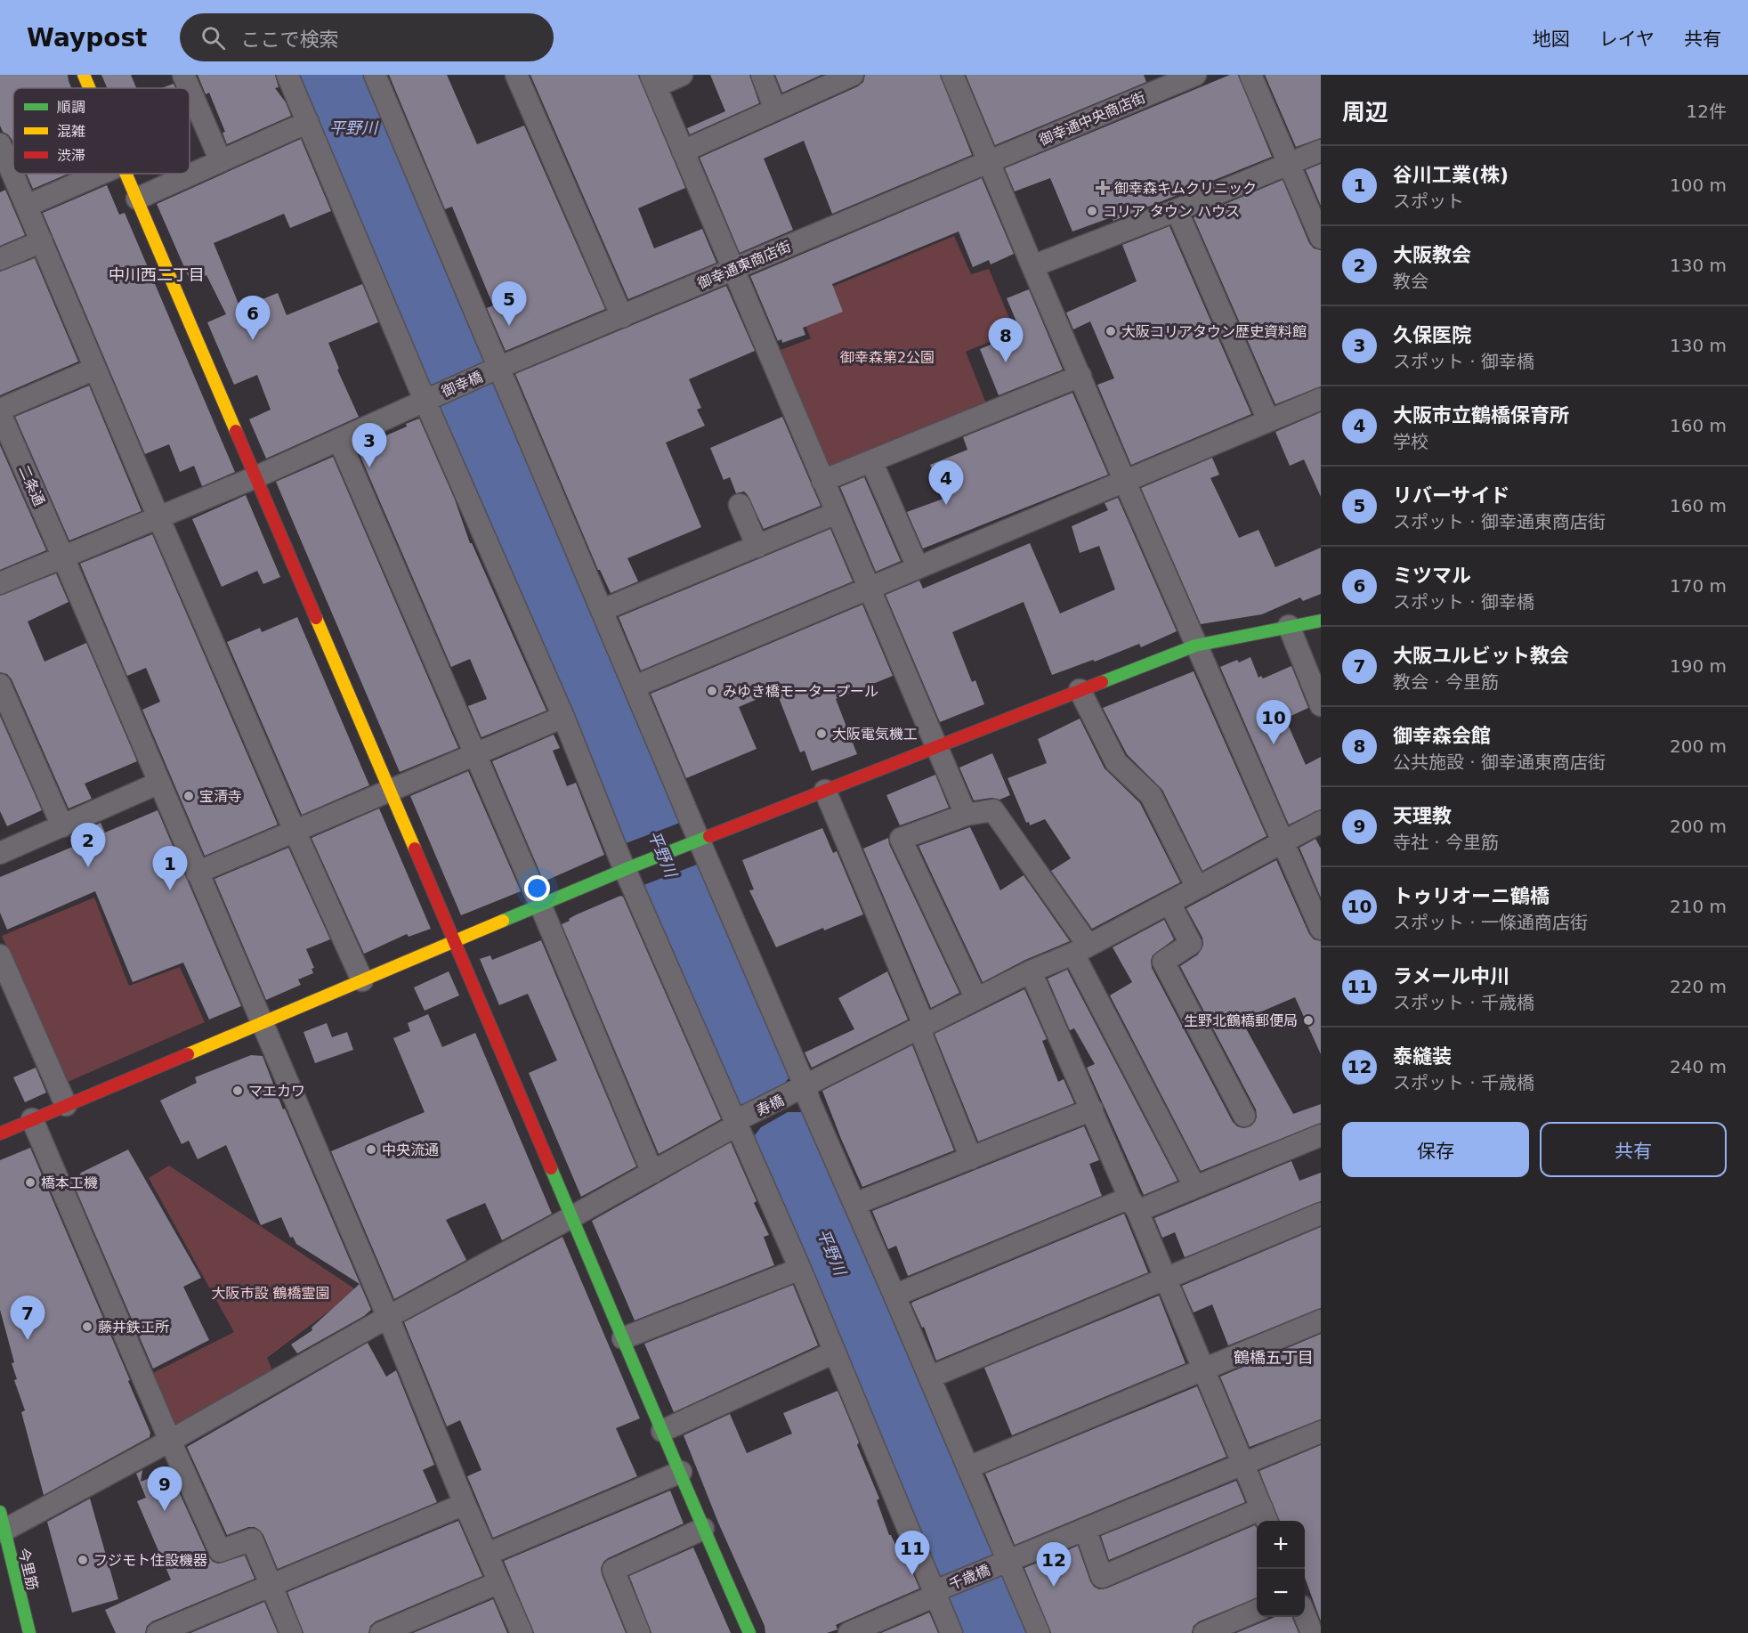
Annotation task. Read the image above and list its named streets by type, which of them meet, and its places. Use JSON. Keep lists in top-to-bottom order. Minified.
{"streets":{"street":["御幸通中央商店街","御幸通東商店街","御幸橋","二条通","寿橋","今里筋","千歳橋"]},"crossings":[["御幸通中央商店街","御幸通東商店街"],["御幸通東商店街","御幸橋"],["御幸橋","二条通"],["二条通","寿橋"],["寿橋","今里筋"]],"districts":["中川西二丁目","鶴橋五丁目"],"water":["平野川"],"parks":["御幸森第2公園","大阪市設 鶴橋霊園"],"places":{"health":["御幸森キムクリニック"],"other":["コリア タウン ハウス","大阪コリアタウン歴史資料館","みゆき橋モータープール","大阪電気機工","宝清寺","生野北鶴橋郵便局","マエカワ","中央流通","橋本工機","藤井鉄工所","フジモト住設機器"]},"legend":["順調","混雑","渋滞"],"page":{"header":"Waypost","search":"ここで検索","nav":["地図","レイヤ","共有"],"heading":["周辺","12件"],"list":[{"mark":"1","name":"谷川工業(株)","note":"スポット","value":"100 m"},{"mark":"2","name":"大阪教会","note":"教会","value":"130 m"},{"mark":"3","name":"久保医院","note":"スポット · 御幸橋","value":"130 m"},{"mark":"4","name":"大阪市立鶴橋保育所","note":"学校","value":"160 m"},{"mark":"5","name":"リバーサイド","note":"スポット · 御幸通東商店街","value":"160 m"},{"mark":"6","name":"ミツマル","note":"スポット · 御幸橋","value":"170 m"},{"mark":"7","name":"大阪ユルビット教会","note":"教会 · 今里筋","value":"190 m"},{"mark":"8","name":"御幸森会館","note":"公共施設 · 御幸通東商店街","value":"200 m"},{"mark":"9","name":"天理教","note":"寺社 · 今里筋","value":"200 m"},{"mark":"10","name":"トゥリオーニ鶴橋","note":"スポット · 一條通商店街","value":"210 m"},{"mark":"11","name":"ラメール中川","note":"スポット · 千歳橋","value":"220 m"},{"mark":"12","name":"泰縫装","note":"スポット · 千歳橋","value":"240 m"}],"pins":["5","6","8","3","4","10","2","1","7","9","11","12"],"buttons":["保存","共有"],"map_buttons":["+","−"]}}
